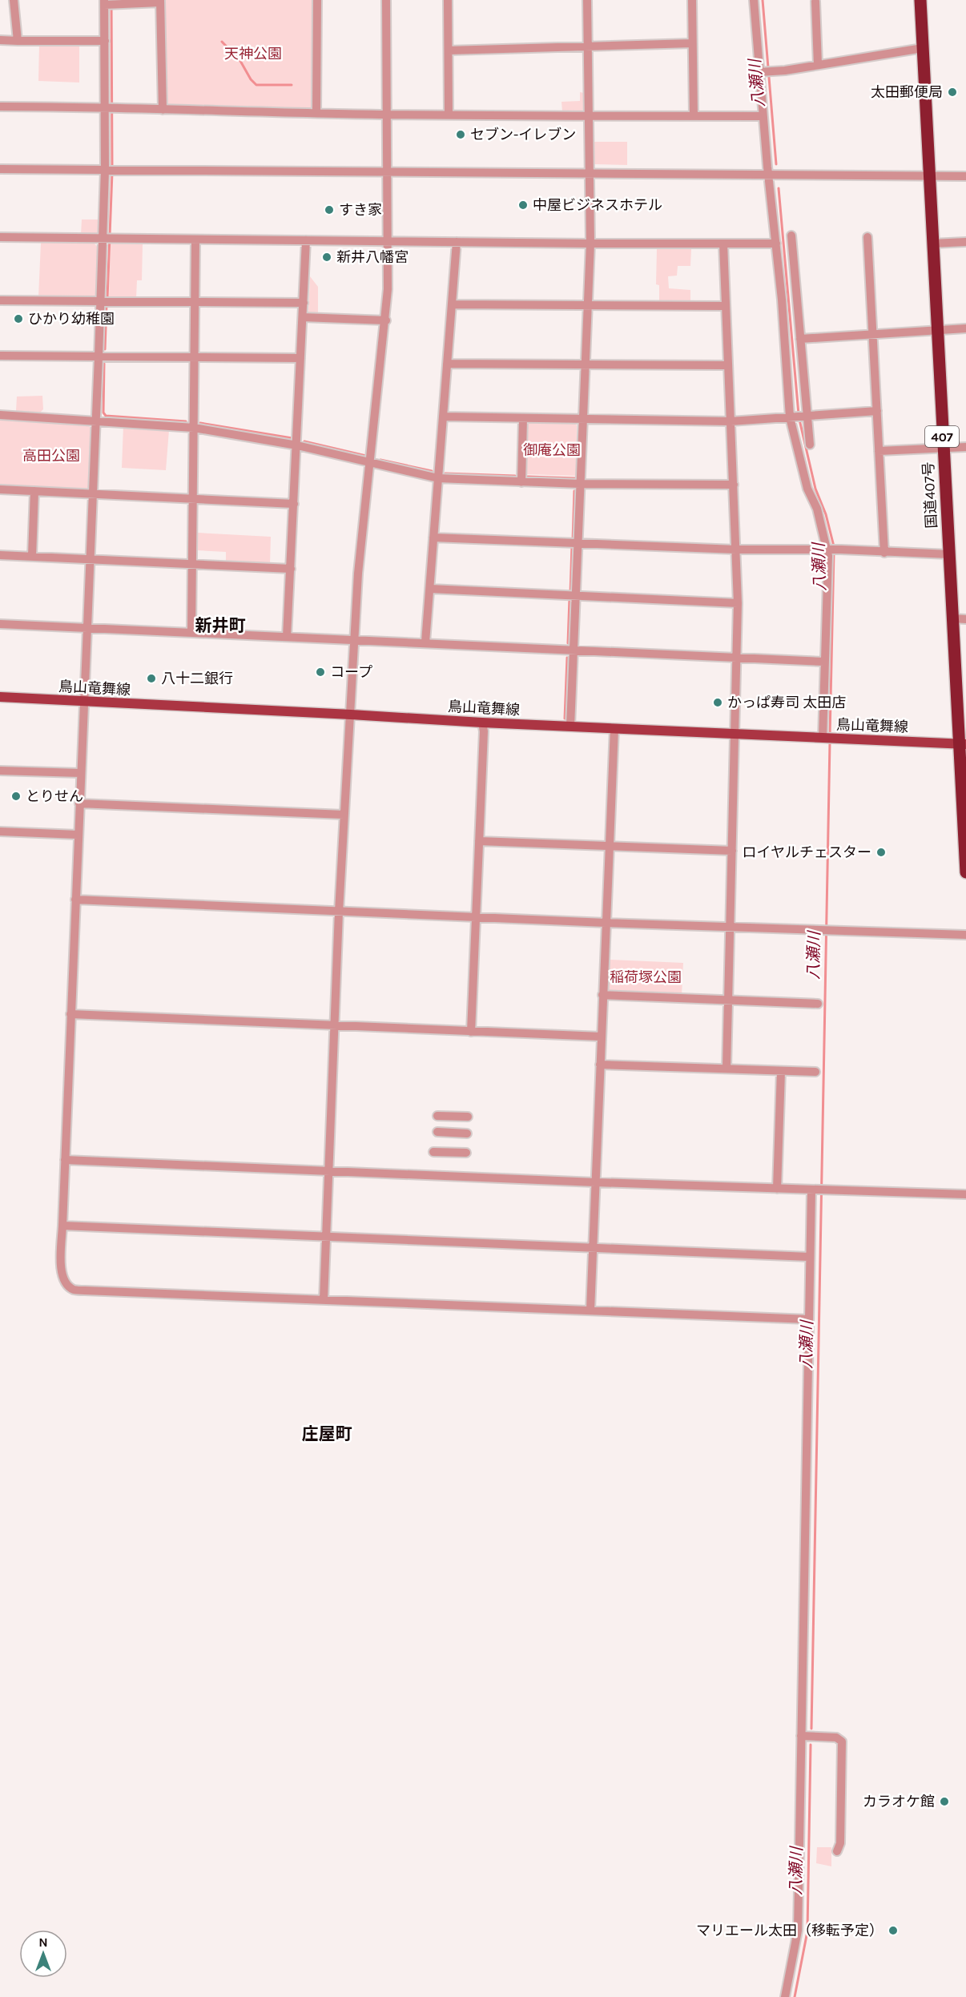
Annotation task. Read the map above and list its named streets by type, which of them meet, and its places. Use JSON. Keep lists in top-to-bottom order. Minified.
{"streets":{"highway":["407","国道407号"],"main road":["鳥山竜舞線"]},"crossings":[["国道407号","鳥山竜舞線"]],"districts":["新井町","庄屋町"],"water":["八瀬川"],"parks":["天神公園","御庵公園","高田公園","稲荷塚公園"],"places":["太田郵便局","セブン-イレブン","中屋ビジネスホテル","すき家","新井八幡宮","ひかり幼稚園","コープ","八十二銀行","かっぱ寿司 太田店","とりせん","ロイヤルチェスター","カラオケ館","マリエール太田（移転予定）"],"north":"top"}
